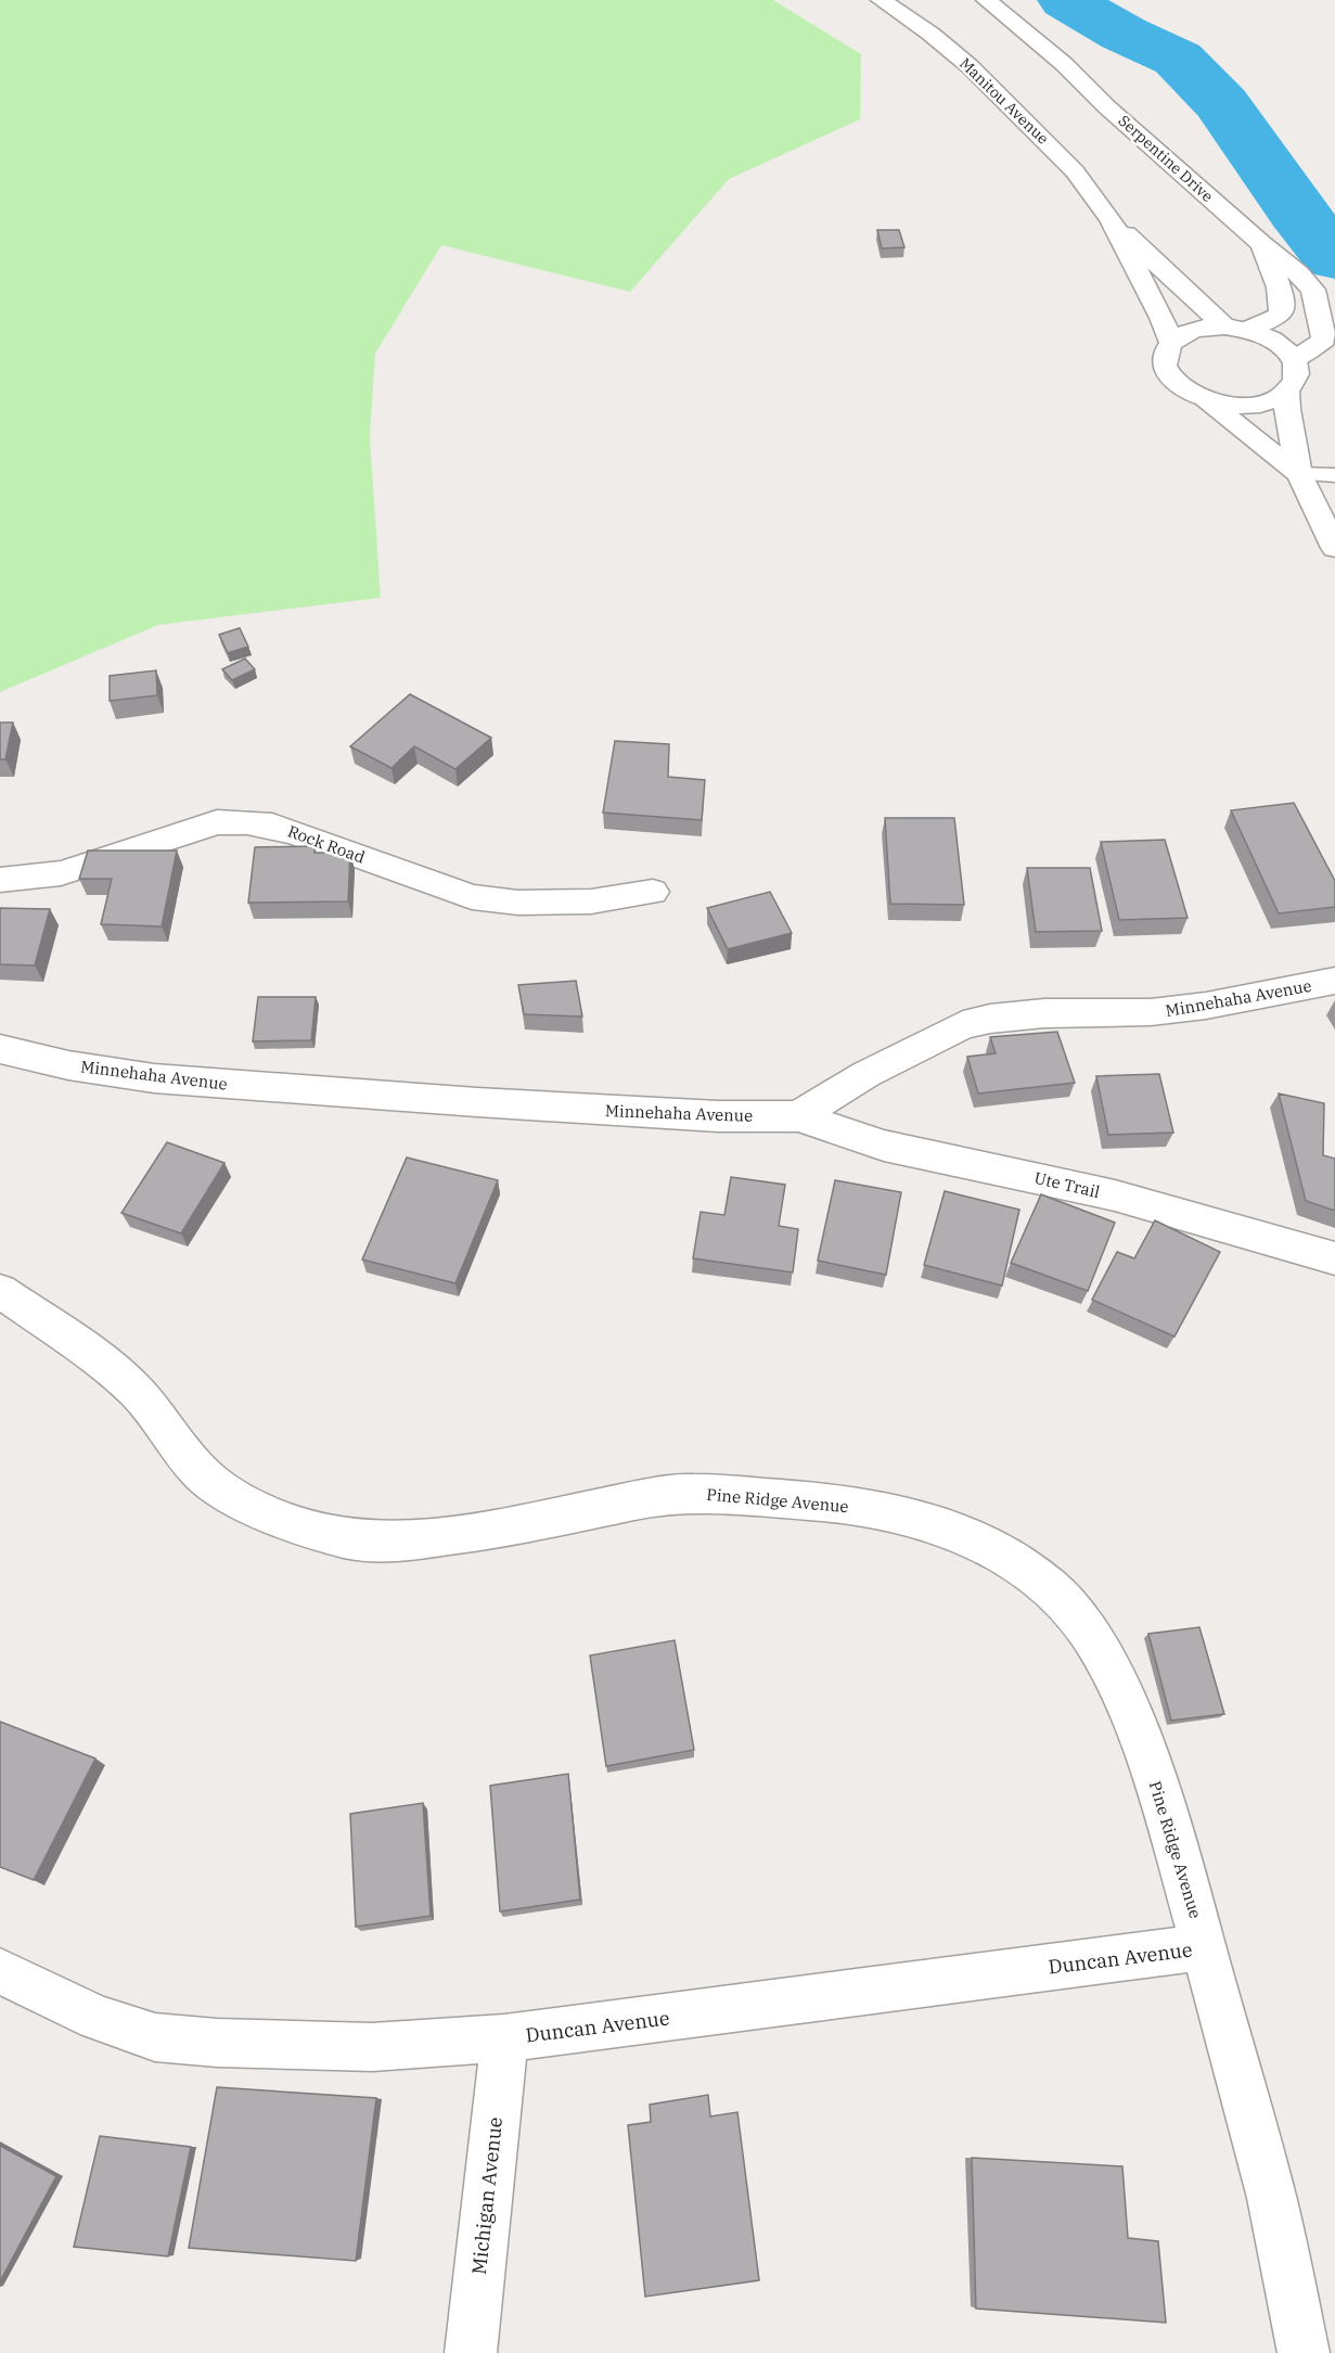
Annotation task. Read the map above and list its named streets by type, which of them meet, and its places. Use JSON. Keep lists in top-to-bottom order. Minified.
{"streets":{"street":["Manitou Avenue","Serpentine Drive","Rock Road","Minnehaha Avenue","Ute Trail","Pine Ridge Avenue","Duncan Avenue","Michigan Avenue"]},"crossings":[["Manitou Avenue","Serpentine Drive"],["Minnehaha Avenue","Ute Trail"],["Pine Ridge Avenue","Duncan Avenue"],["Duncan Avenue","Michigan Avenue"]]}
